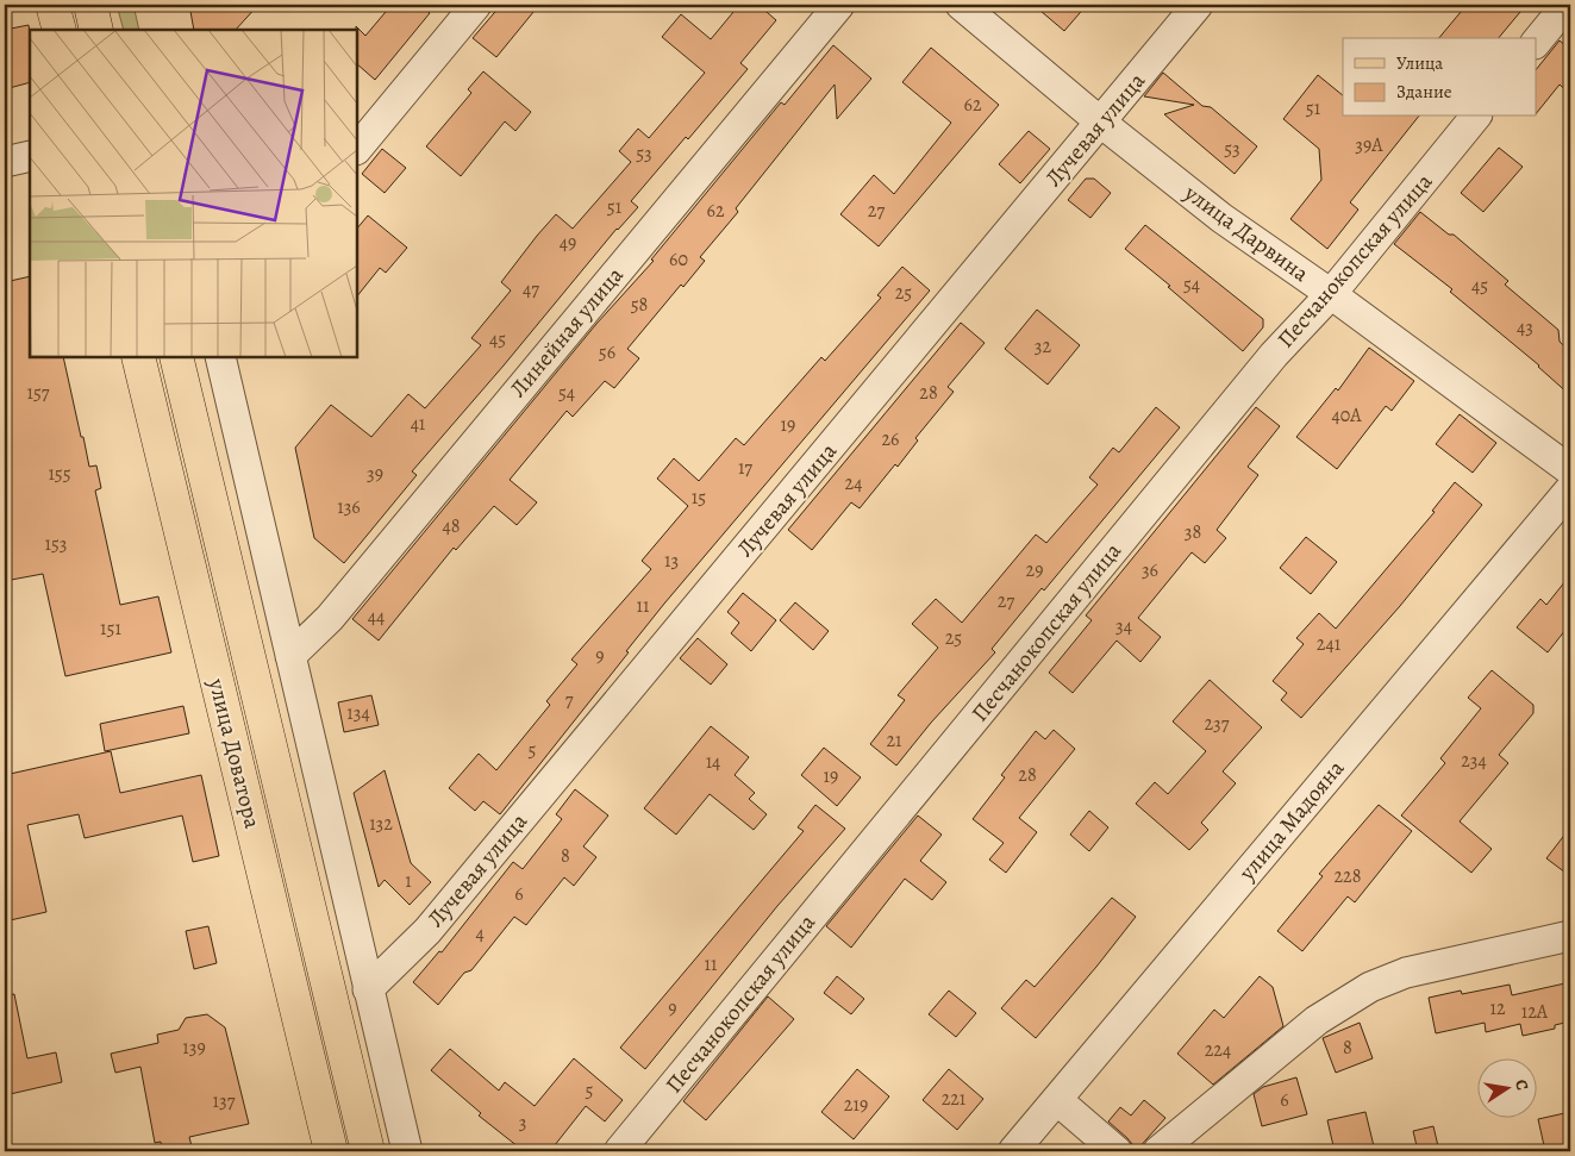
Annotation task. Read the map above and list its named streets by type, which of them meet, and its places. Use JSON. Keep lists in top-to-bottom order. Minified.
{"streets":{"main road":["улица Доватора"],"street":["Лучевая улица","улица Дарвина","Песчанокопская улица","Линейная улица","улица Мадояна"]},"crossings":[["Лучевая улица","улица Дарвина"],["улица Дарвина","Песчанокопская улица"]],"house_numbers":["62","51","39А","53","53","51","62","27","49","60","54","45","47","25","58","43","45","32","56","157","54","28","40А","41","19","26","17","155","39","24","15","136","48","38","153","13","29","36","27","11","44","34","151","25","241","9","7","134","237","21","5","234","14","28","19","132","8","228","1","6","4","11","9","12","12А","139","8","224","5","221","6","137","219","3"],"legend":["Улица","Здание"],"north":"right"}
